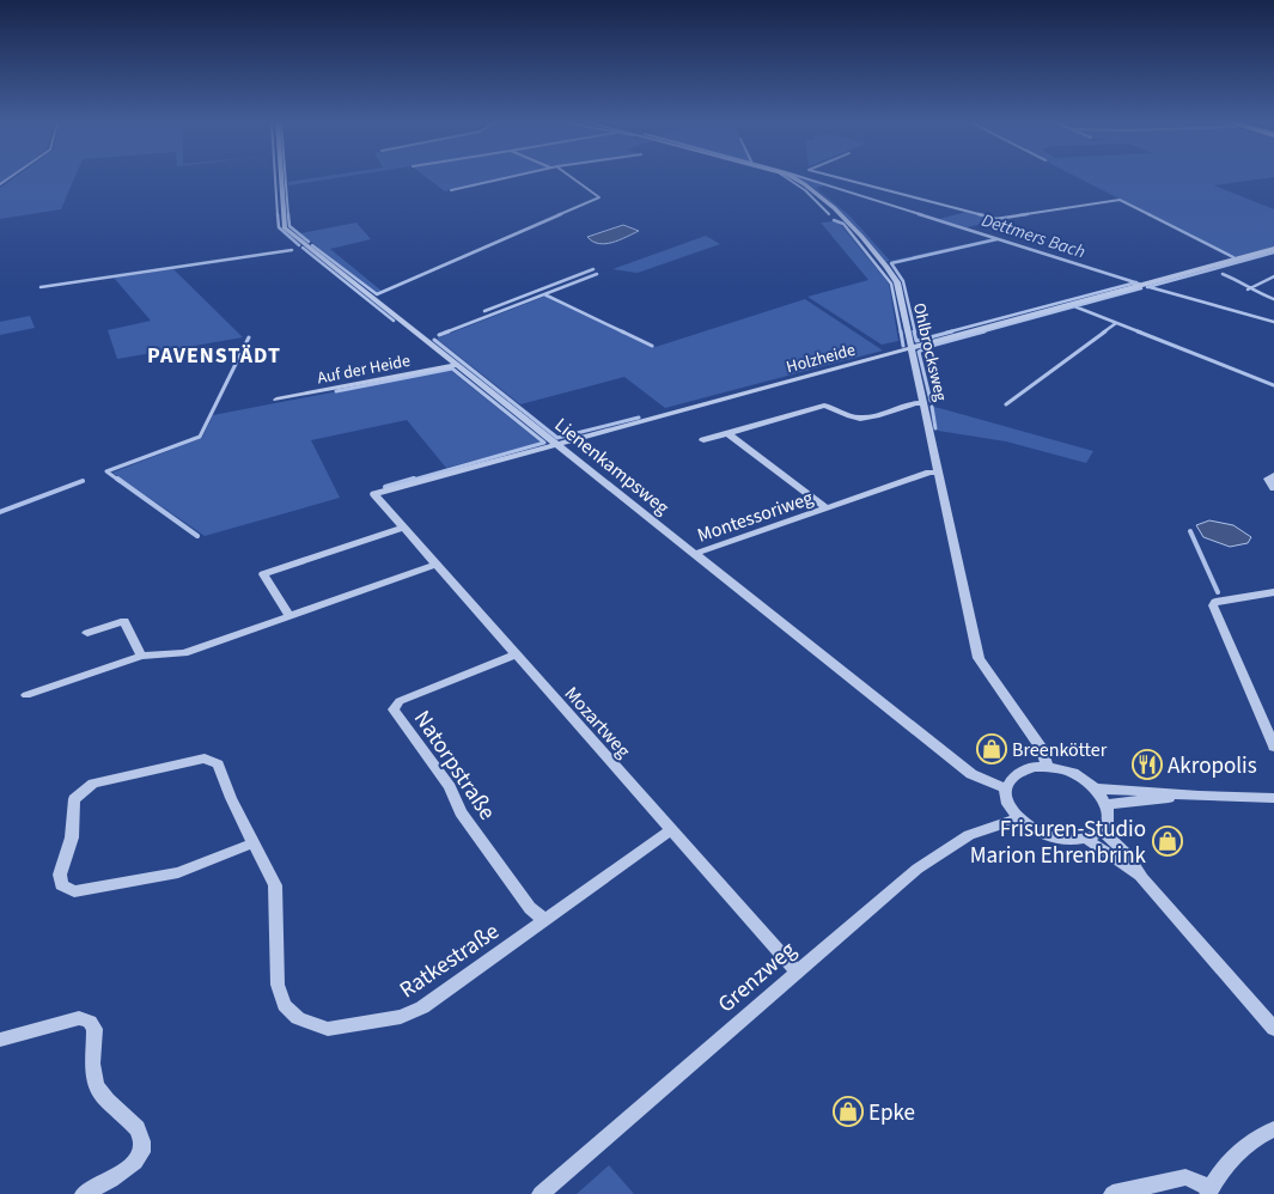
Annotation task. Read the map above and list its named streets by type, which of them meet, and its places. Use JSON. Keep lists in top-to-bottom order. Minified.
{"streets":{"street":["Ohlbrocksweg","Holzheide","Auf der Heide","Lienenkampsweg","Montessoriweg","Mozartweg","Natorpstraße","Ratkestraße","Grenzweg"]},"crossings":[["Ohlbrocksweg","Holzheide"],["Ohlbrocksweg","Lienenkampsweg"],["Ohlbrocksweg","Montessoriweg"],["Ohlbrocksweg","Grenzweg"],["Holzheide","Lienenkampsweg"],["Holzheide","Mozartweg"],["Auf der Heide","Lienenkampsweg"],["Lienenkampsweg","Montessoriweg"],["Lienenkampsweg","Grenzweg"],["Mozartweg","Natorpstraße"],["Mozartweg","Ratkestraße"],["Mozartweg","Grenzweg"],["Natorpstraße","Ratkestraße"]],"districts":["PAVENSTÄDT"],"water":["Dettmers Bach"],"places":{"shop":["Breenkötter","Frisuren-Studio Marion Ehrenbrink","Epke"],"restaurant":["Akropolis"]}}
